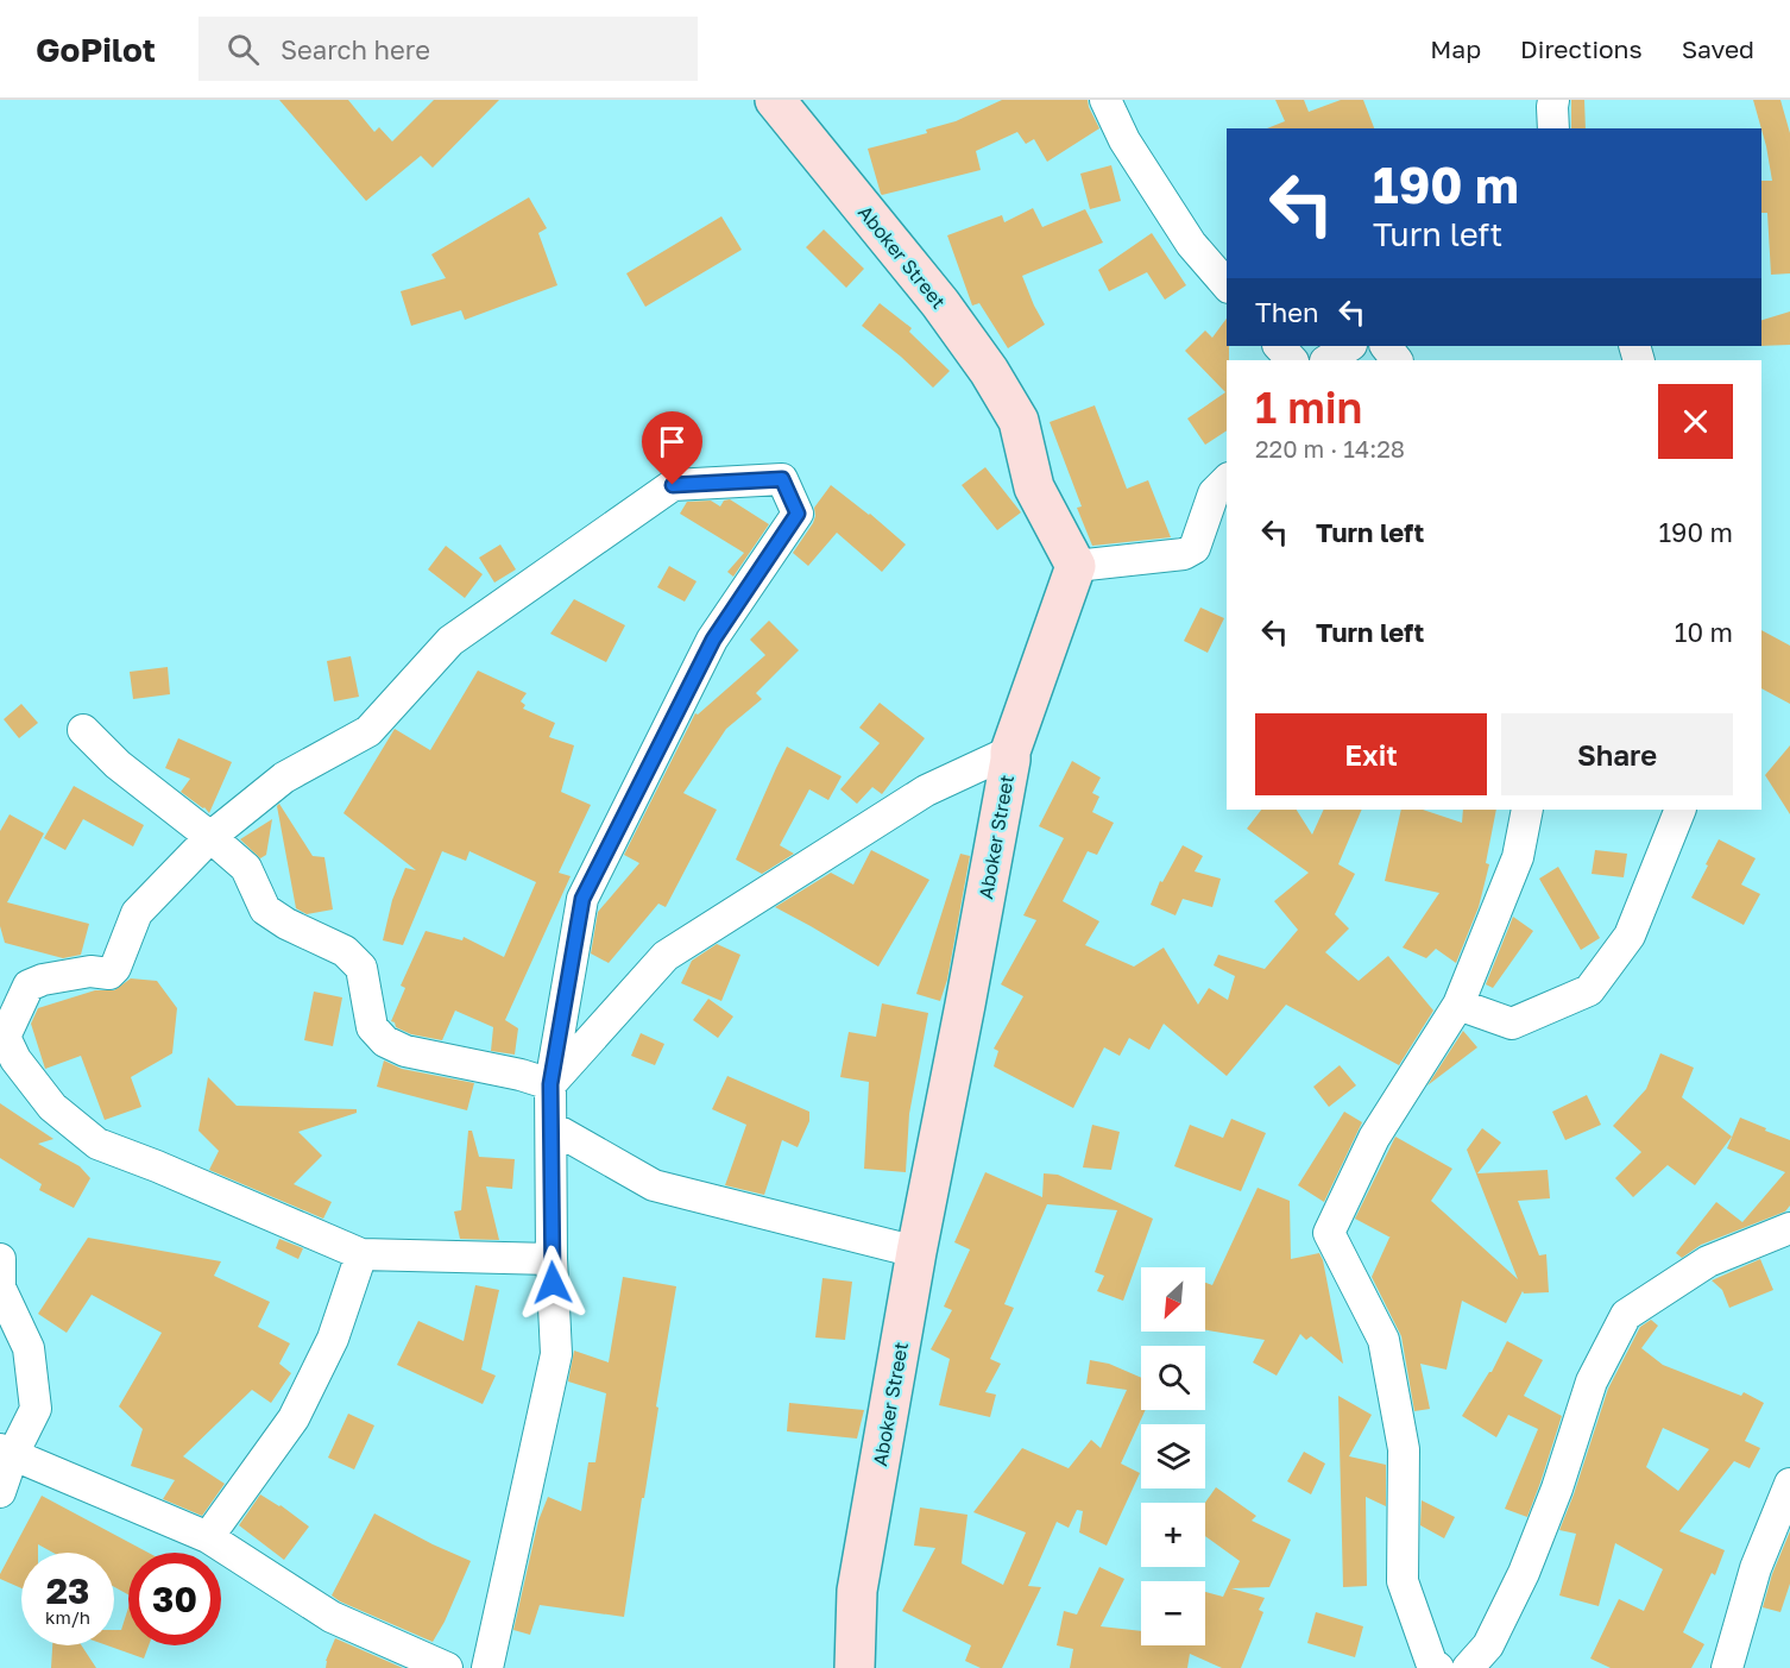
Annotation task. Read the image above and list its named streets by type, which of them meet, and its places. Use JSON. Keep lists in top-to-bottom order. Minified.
{"streets":{"main road":["Aboker Street"]},"north":"bottom left","page":{"header":"GoPilot","search":"Search here","nav":["Map","Directions","Saved"],"turn":["190 m","Turn left"],"then":"Then","heading":["1 min","220 m · 14:28"],"list":[{"name":"Turn left","value":"190 m"},{"name":"Turn left","value":"10 m"}],"buttons":["Exit","Share"],"map_buttons":["+","−"],"speed":"23 km/h","limit":"30"}}
